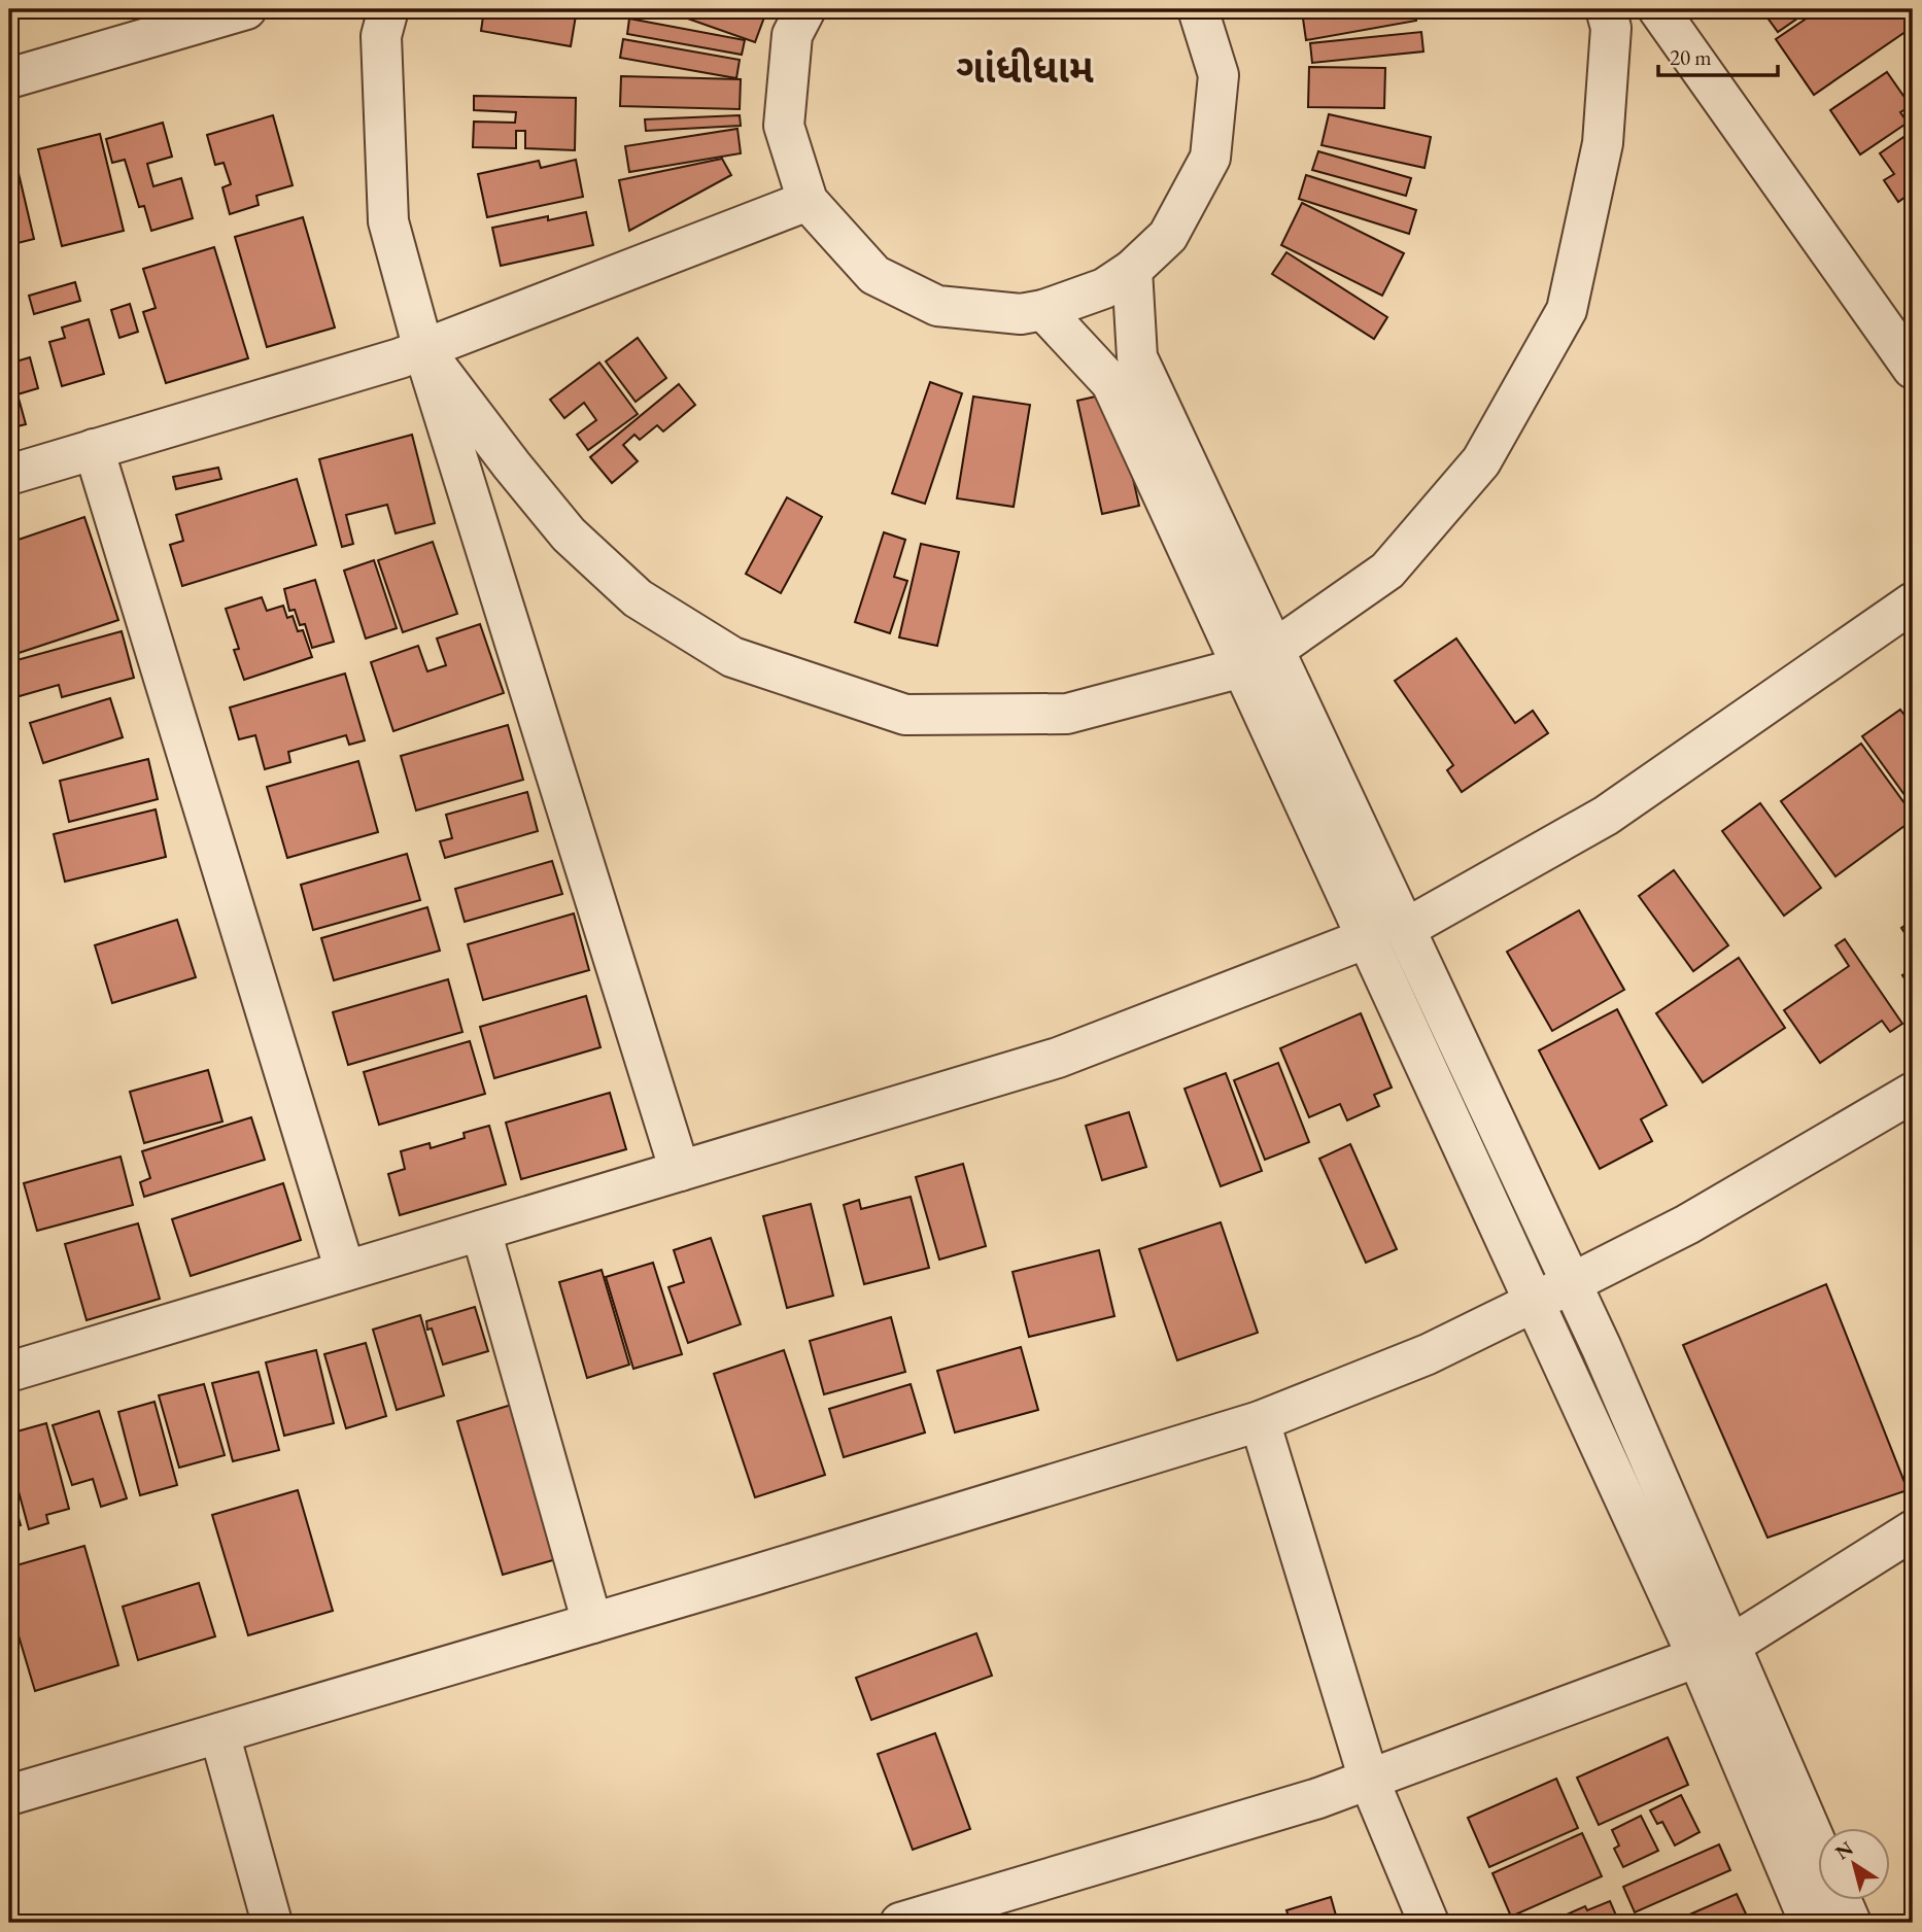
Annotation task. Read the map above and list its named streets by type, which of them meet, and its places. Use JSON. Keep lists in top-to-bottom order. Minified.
{"districts":["ગાંધીધામ"],"scale_bar":"20 m","north":"top left"}
